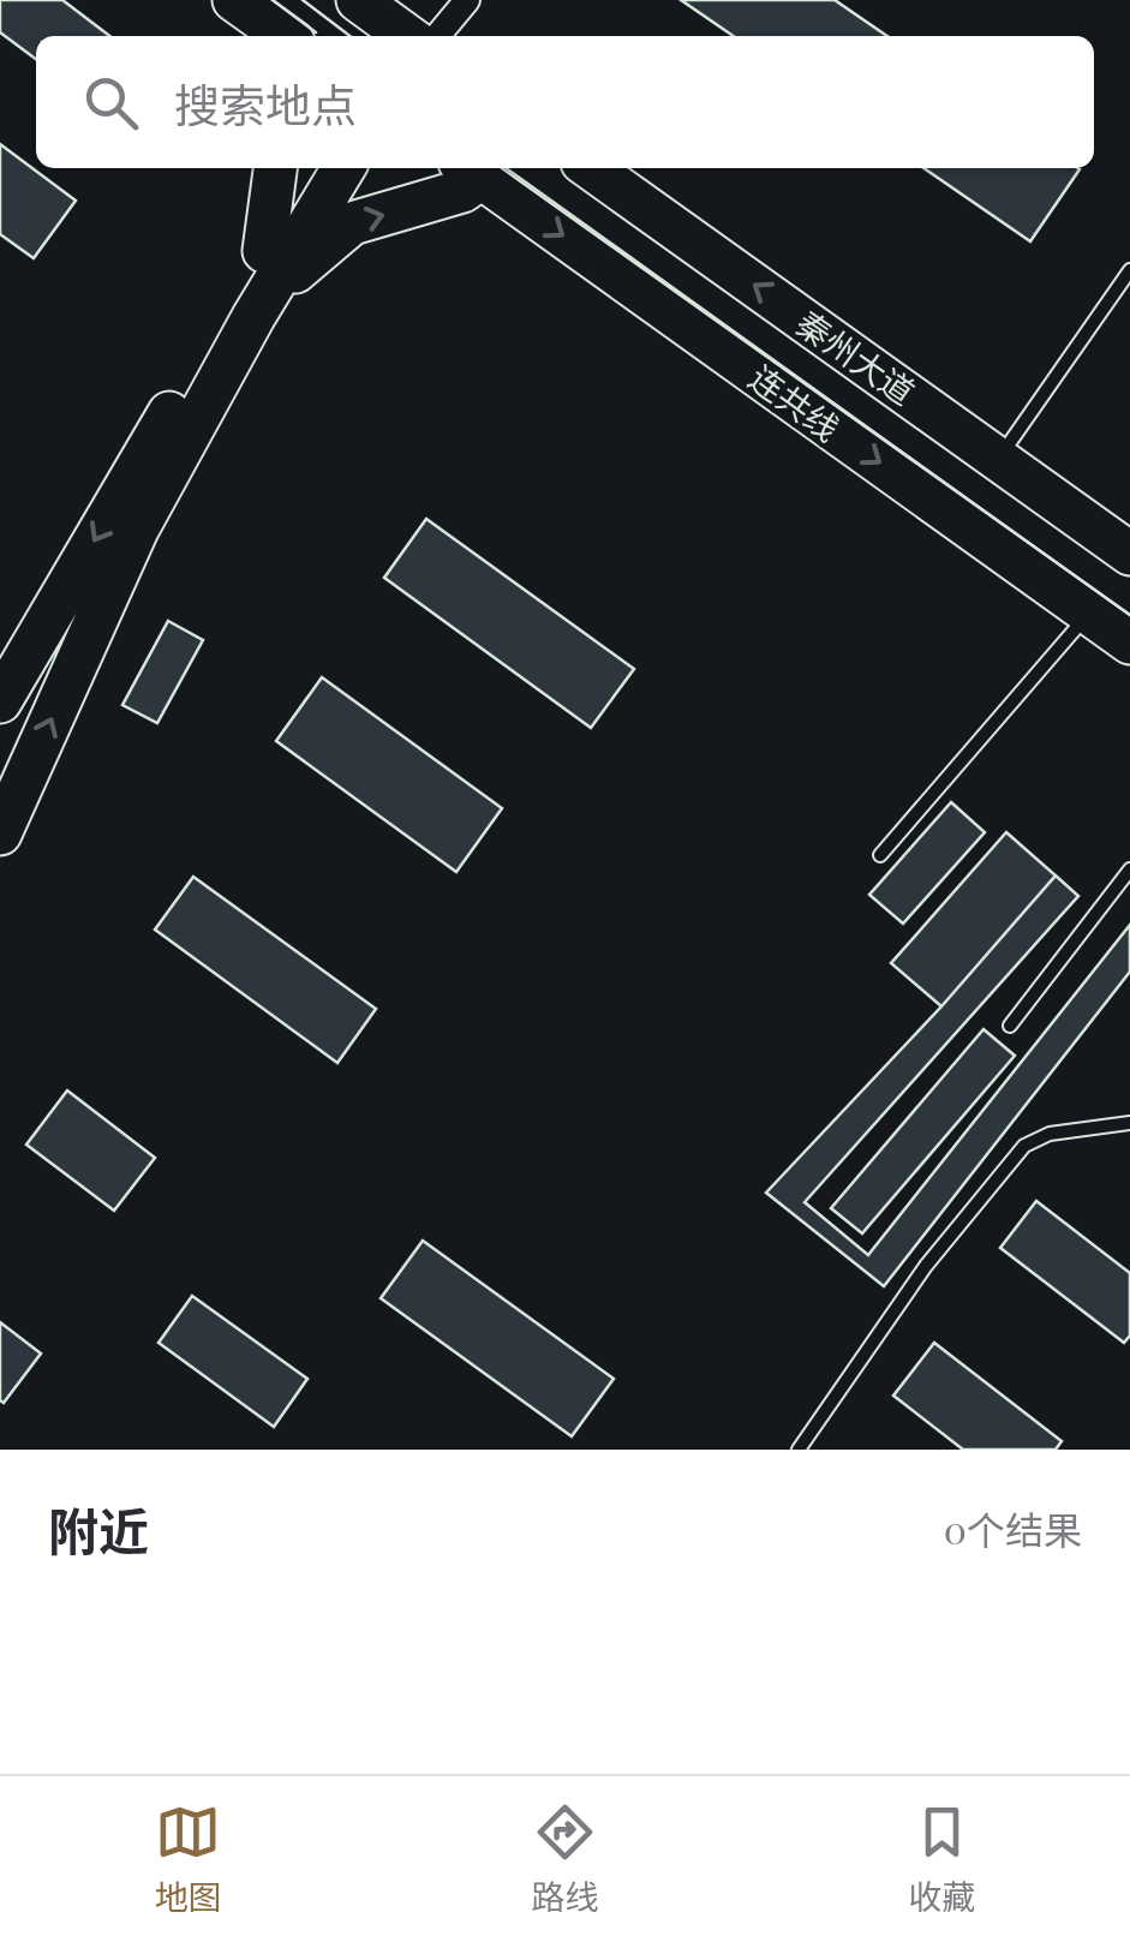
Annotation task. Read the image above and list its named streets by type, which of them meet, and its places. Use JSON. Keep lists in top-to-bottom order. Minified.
{"streets":{"highway":["秦州大道","连共线"]},"one_way":["秦州大道","连共线"],"page":{"search":"搜索地点","heading":["附近","0个结果"],"nav":["地图","路线","收藏"]}}
